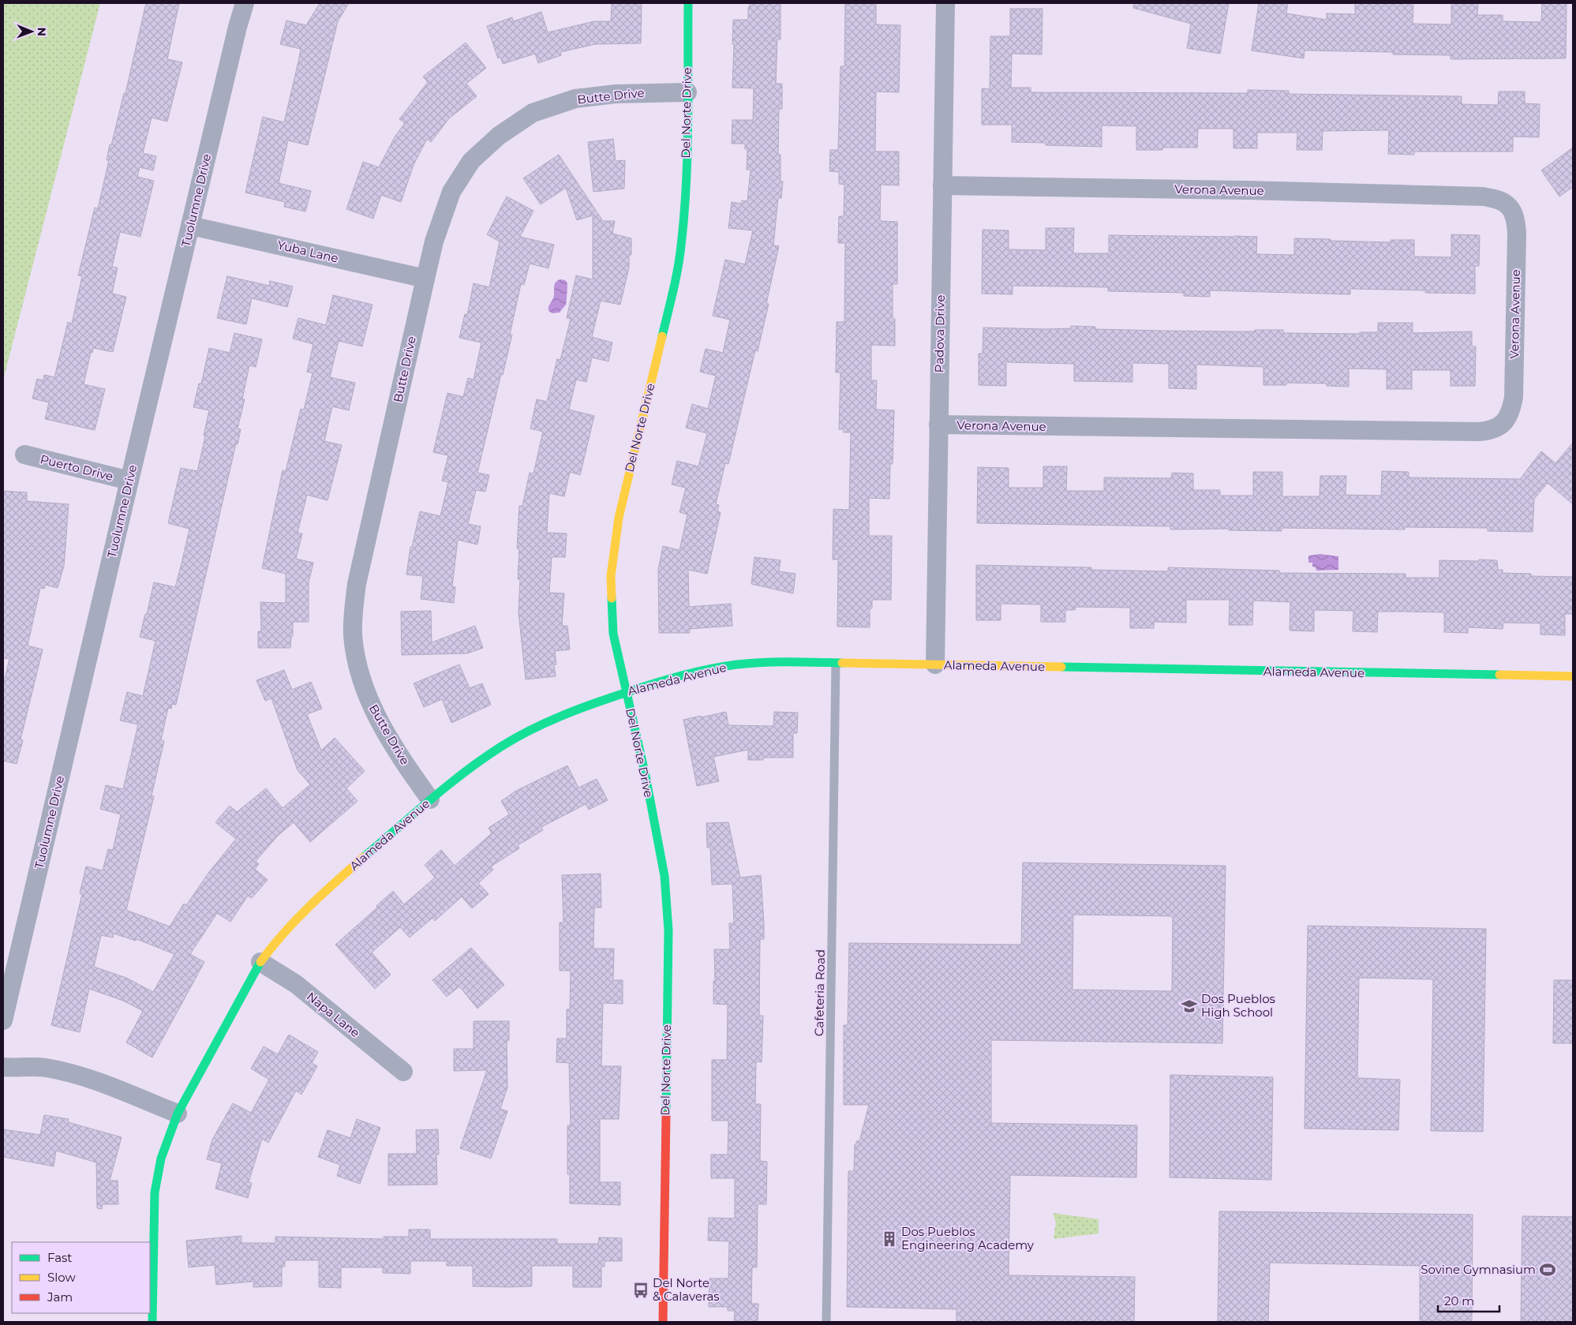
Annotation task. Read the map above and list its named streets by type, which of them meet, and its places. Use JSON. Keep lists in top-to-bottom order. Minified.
{"streets":{"street":["Butte Drive","Del Norte Drive","Verona Avenue","Tuolumne Drive","Yuba Lane","Padova Drive","Puerto Drive","Alameda Avenue","Napa Lane"],"lane":["Cafeteria Road"]},"crossings":[["Butte Drive","Del Norte Drive"],["Butte Drive","Yuba Lane"],["Butte Drive","Alameda Avenue"],["Del Norte Drive","Alameda Avenue"],["Verona Avenue","Padova Drive"],["Tuolumne Drive","Yuba Lane"],["Tuolumne Drive","Puerto Drive"],["Padova Drive","Alameda Avenue"],["Alameda Avenue","Cafeteria Road"],["Alameda Avenue","Napa Lane"]],"places":{"school or university":["Dos Pueblos High School"],"building":["Dos Pueblos Engineering Academy"],"sports":["Sovine Gymnasium"],"bus stop":["Del Norte & Calaveras"]},"legend":["Fast","Slow","Jam"],"scale_bar":"20 m","north":"right"}
